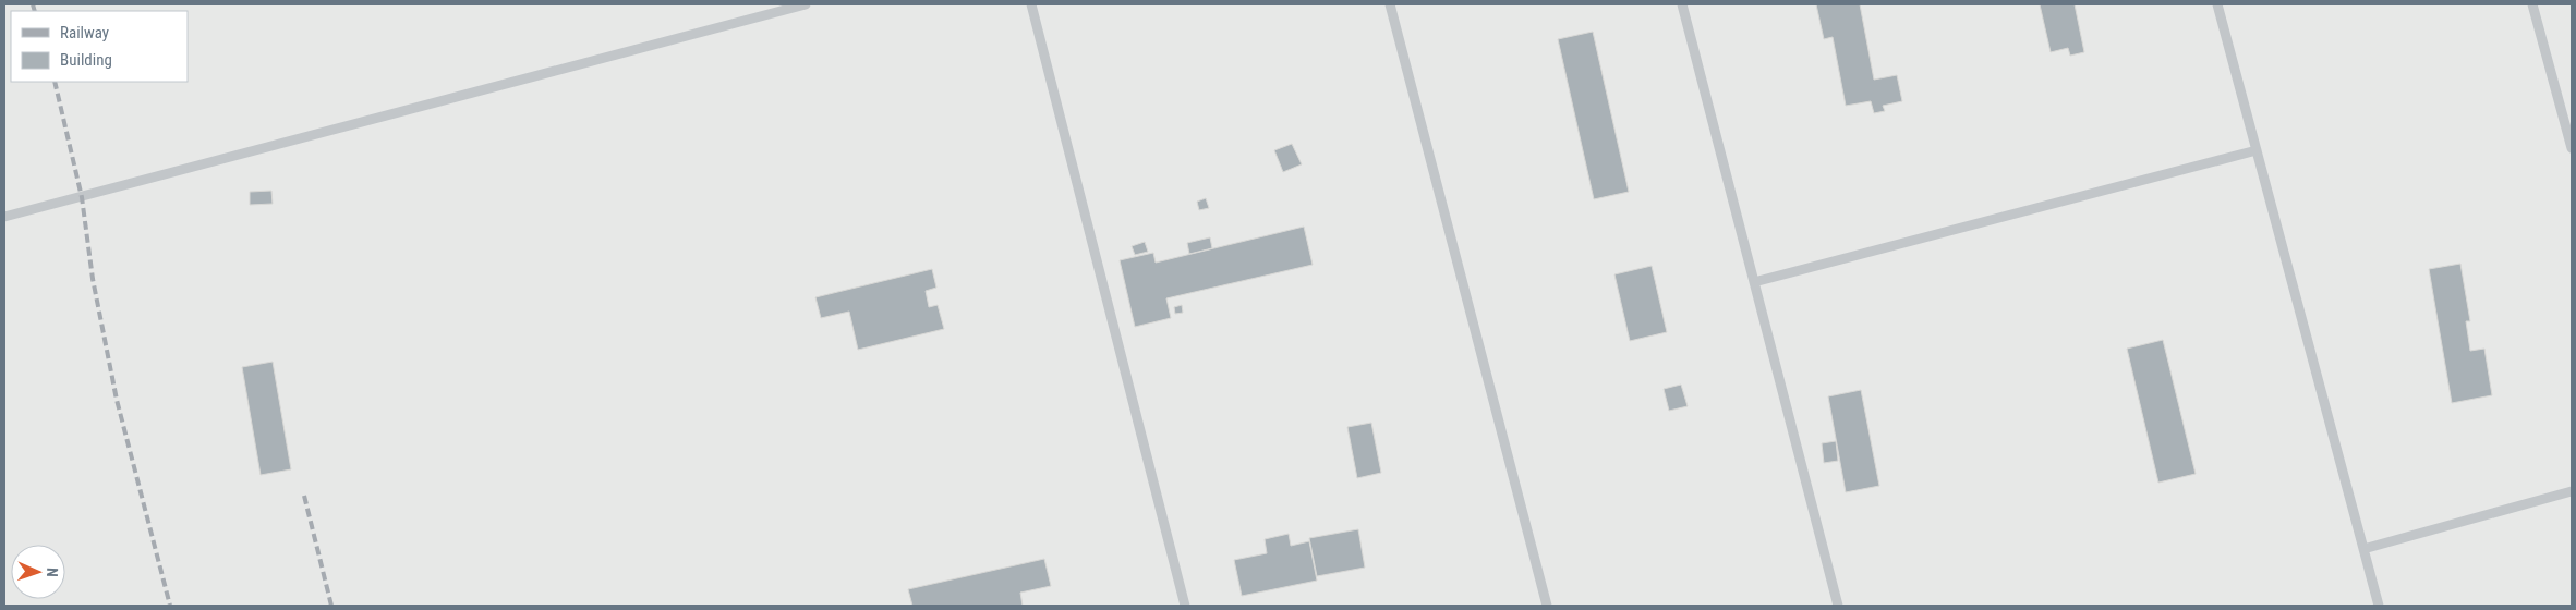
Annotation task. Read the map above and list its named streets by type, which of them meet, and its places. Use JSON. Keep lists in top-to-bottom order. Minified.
{"legend":["Railway","Building"],"north":"right"}
